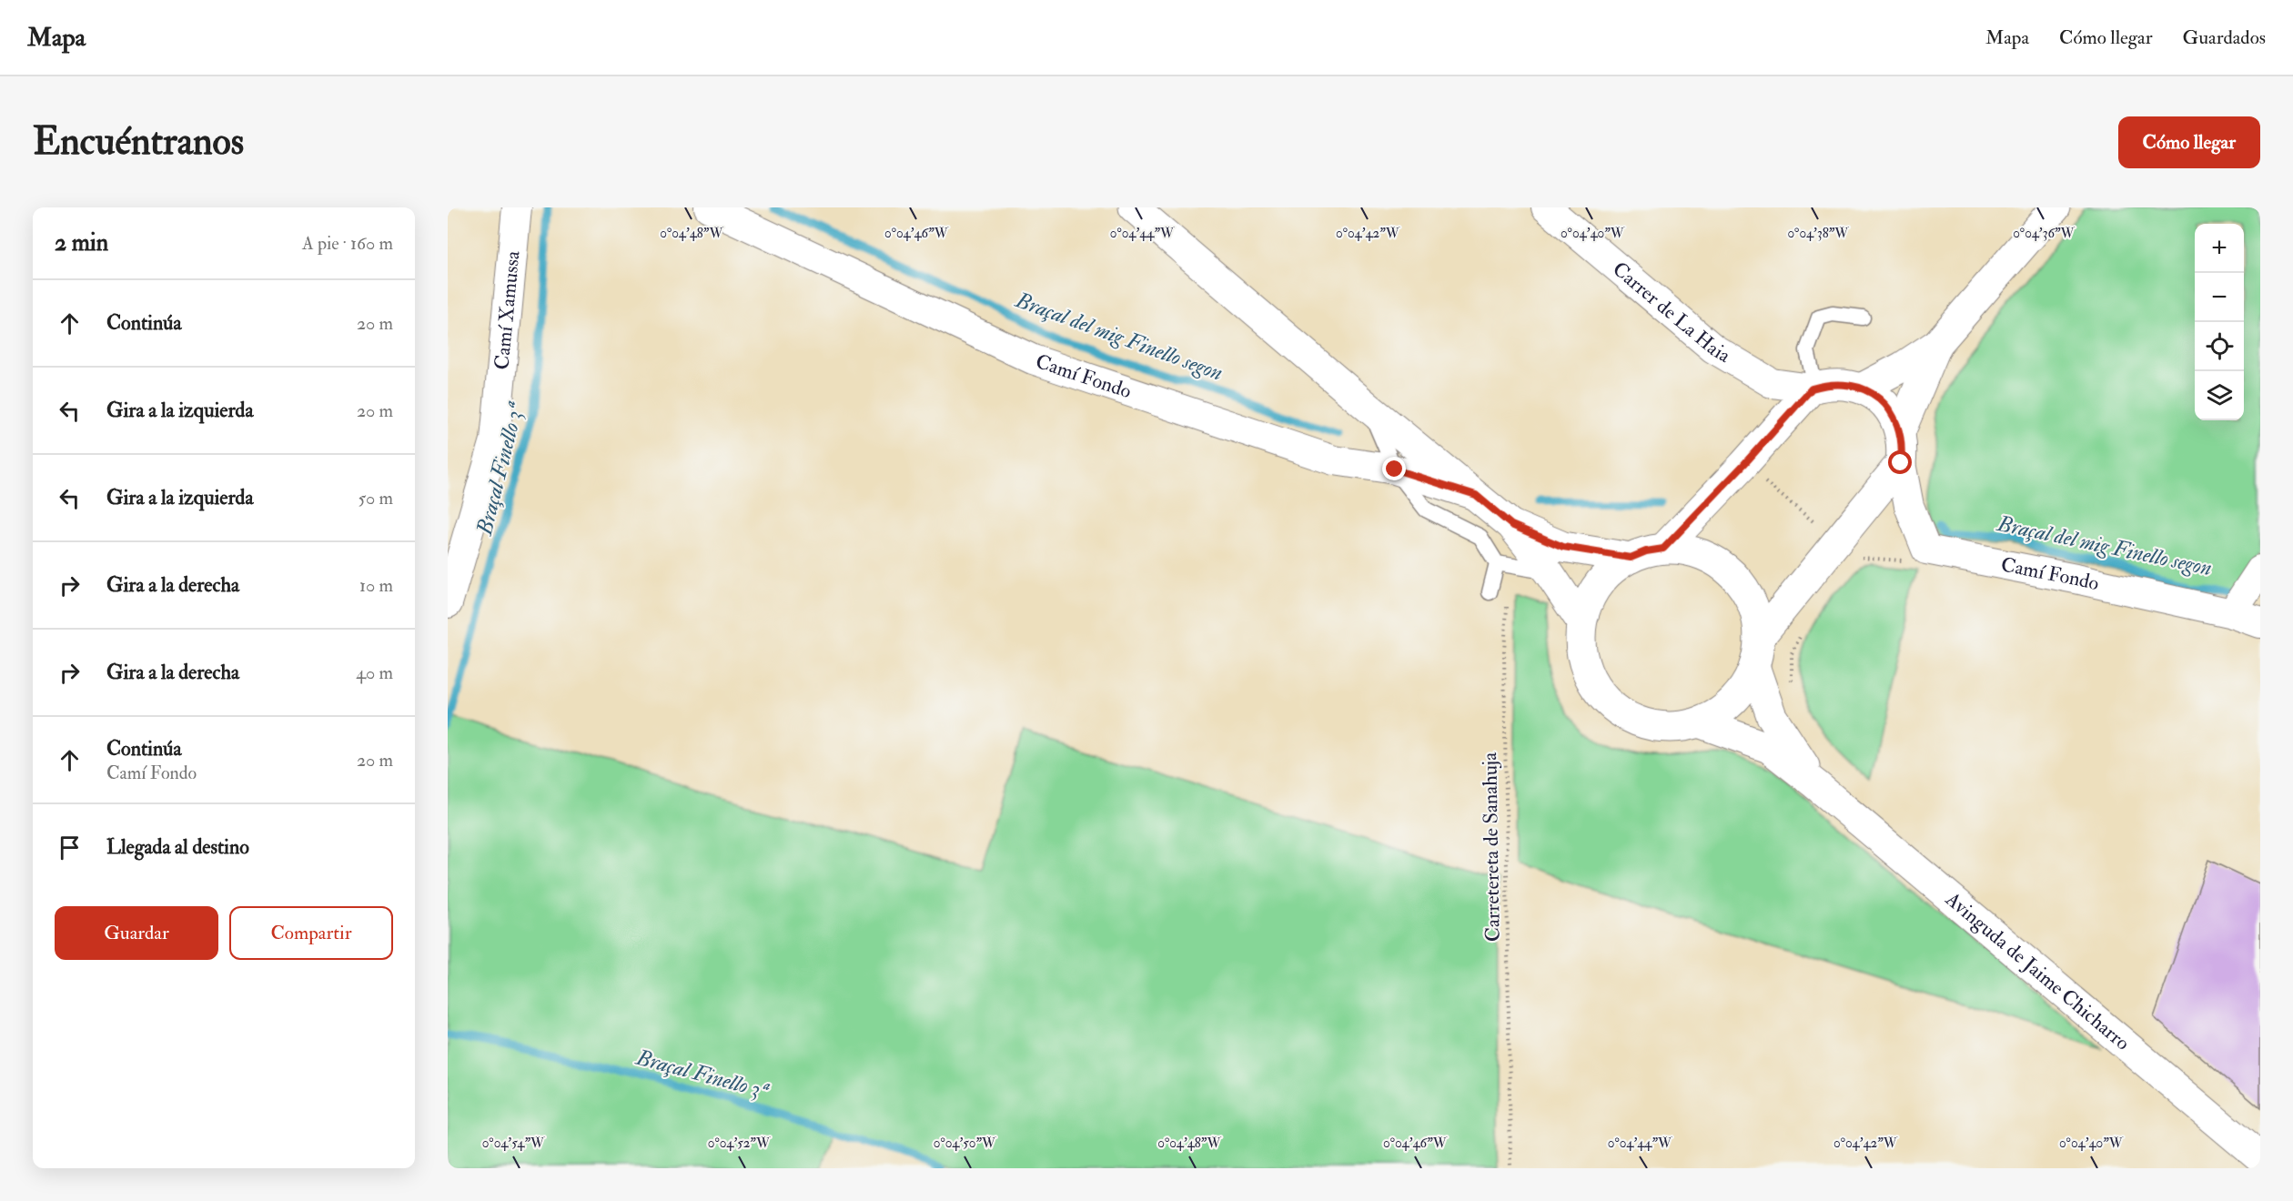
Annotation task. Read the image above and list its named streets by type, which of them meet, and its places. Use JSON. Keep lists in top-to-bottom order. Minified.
{"streets":{"street":["Camí Xamussa","Carrer de La Haia","Camí Fondo","Avinguda de Jaime Chicharro"],"path":["Carretereta de Sanahuja"]},"water":["Braçal del mig Finello segon","Braçal Finello 3ª"],"page":{"header":"Mapa","nav":["Mapa","Cómo llegar","Guardados"],"buttons":["Cómo llegar",["Guardar","Compartir"]],"title":"Encuéntranos","heading":["2 min","A pie · 160 m"],"map_buttons":["+","−"],"list":[["Continúa","20 m"],["Gira a la izquierda","20 m"],["Gira a la izquierda","50 m"],["Gira a la derecha","10 m"],["Gira a la derecha","40 m"],["Continúa","Camí Fondo","20 m"],"Llegada al destino"]},"coordinates":["0°04'48\"W","0°04'46\"W","0°04'44\"W","0°04'42\"W","0°04'40\"W","0°04'38\"W","0°04'36\"W","0°04'54\"W","0°04'52\"W","0°04'50\"W"]}
